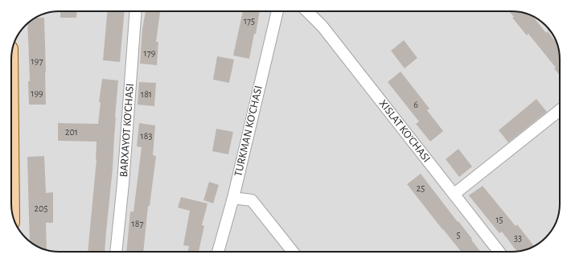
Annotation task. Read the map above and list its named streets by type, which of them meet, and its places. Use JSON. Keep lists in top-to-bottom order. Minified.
{"streets":{"street":["BARXAYOT KO'CHASI","TURKMAN KO'CHASI","XISLAT KO'CHASI"]},"house_numbers":["175","179","197","199","181","6","201","183","25","205","15","187","5","33"]}
